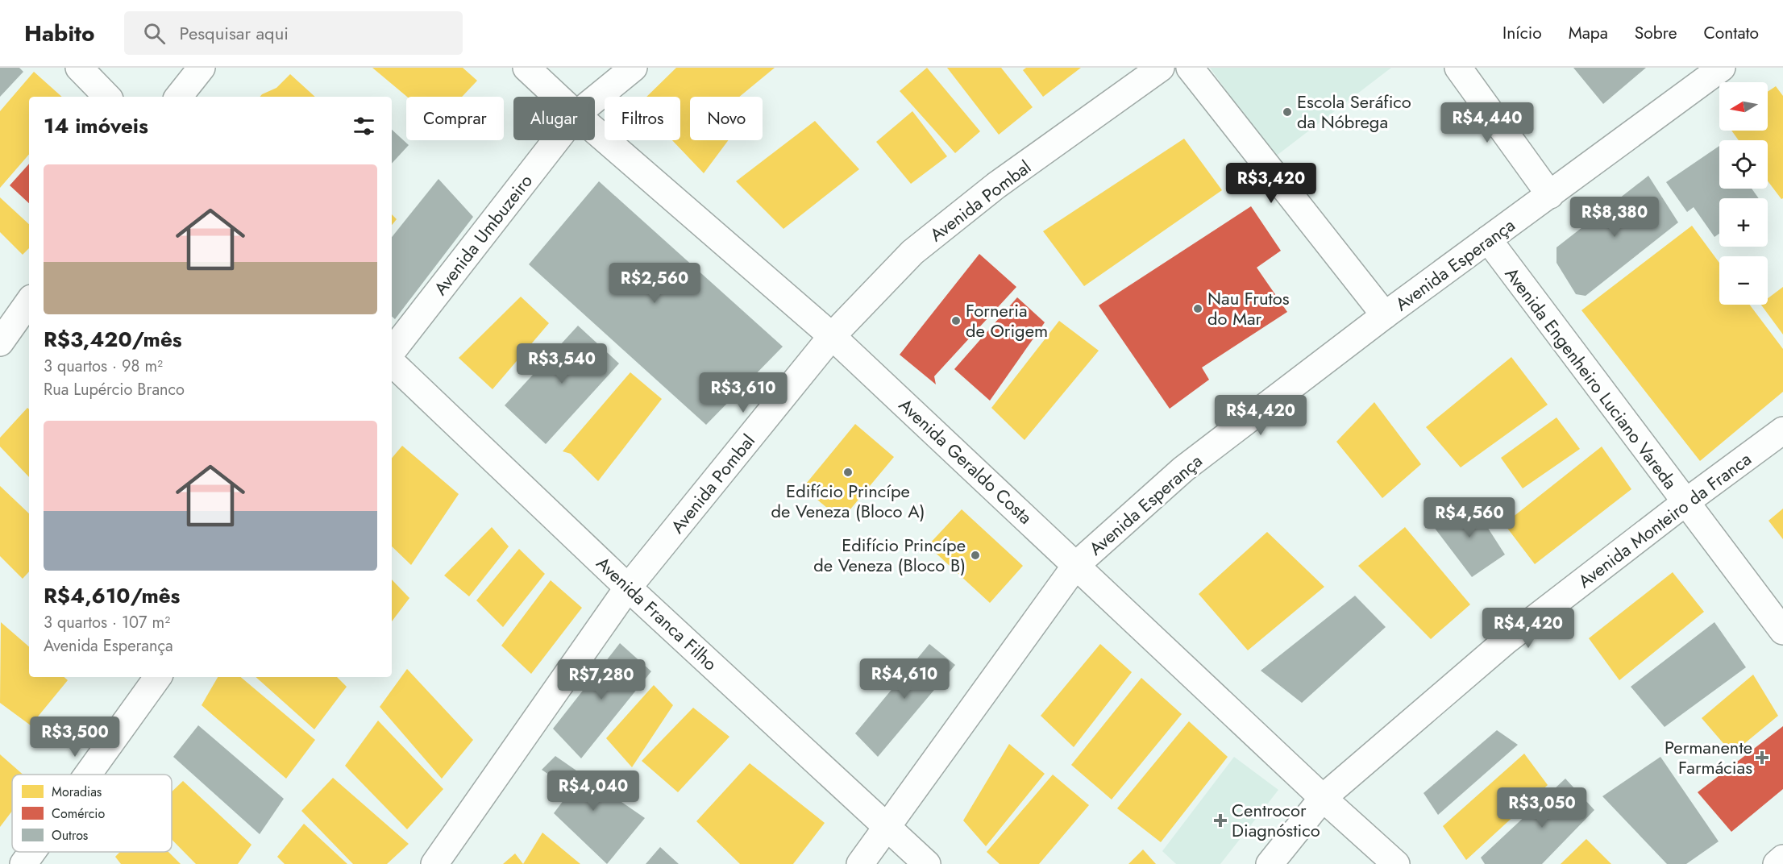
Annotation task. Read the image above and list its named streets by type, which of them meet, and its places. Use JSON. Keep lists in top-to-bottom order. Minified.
{"streets":{"street":["Avenida Pombal","Avenida Umbuzeiro","Avenida Esperança","Avenida Engenheiro Luciano Vareda","Avenida Geraldo Costa","Avenida Monteiro da Franca","Avenida Franca Filho"]},"crossings":[["Avenida Pombal","Avenida Geraldo Costa"],["Avenida Pombal","Avenida Franca Filho"],["Avenida Esperança","Avenida Engenheiro Luciano Vareda"],["Avenida Esperança","Avenida Geraldo Costa"],["Avenida Esperança","Avenida Franca Filho"],["Avenida Engenheiro Luciano Vareda","Avenida Monteiro da Franca"],["Avenida Geraldo Costa","Avenida Monteiro da Franca"]],"places":{"other":["Escola Seráfico da Nóbrega","Nau Frutos do Mar","Forneria de Origem","Edifício Princípe de Veneza (Bloco A)","Edifício Princípe de Veneza (Bloco B)"],"health":["Permanente Farmácias","Centrocor Diagnóstico"]},"legend":["Moradias","Comércio","Outros"],"north":"left","page":{"header":"Habito","search":"Pesquisar aqui","nav":["Início","Mapa","Sobre","Contato"],"map_buttons":["+","−"],"chip":["Comprar","Alugar","Filtros","Novo"],"heading":"14 imóveis","price":["R$4,440","R$3,420","R$8,380","R$2,560","R$3,540","R$3,610","R$4,420","R$4,560","R$4,420","R$4,610","R$7,280","R$3,500","R$4,040","R$3,050"],"list":[{"name":"R$3,420/mês","note":"3 quartos · 98 m² · Rua Lupércio Branco"},{"name":"R$4,610/mês","note":"3 quartos · 107 m² · Avenida Esperança"}]}}
